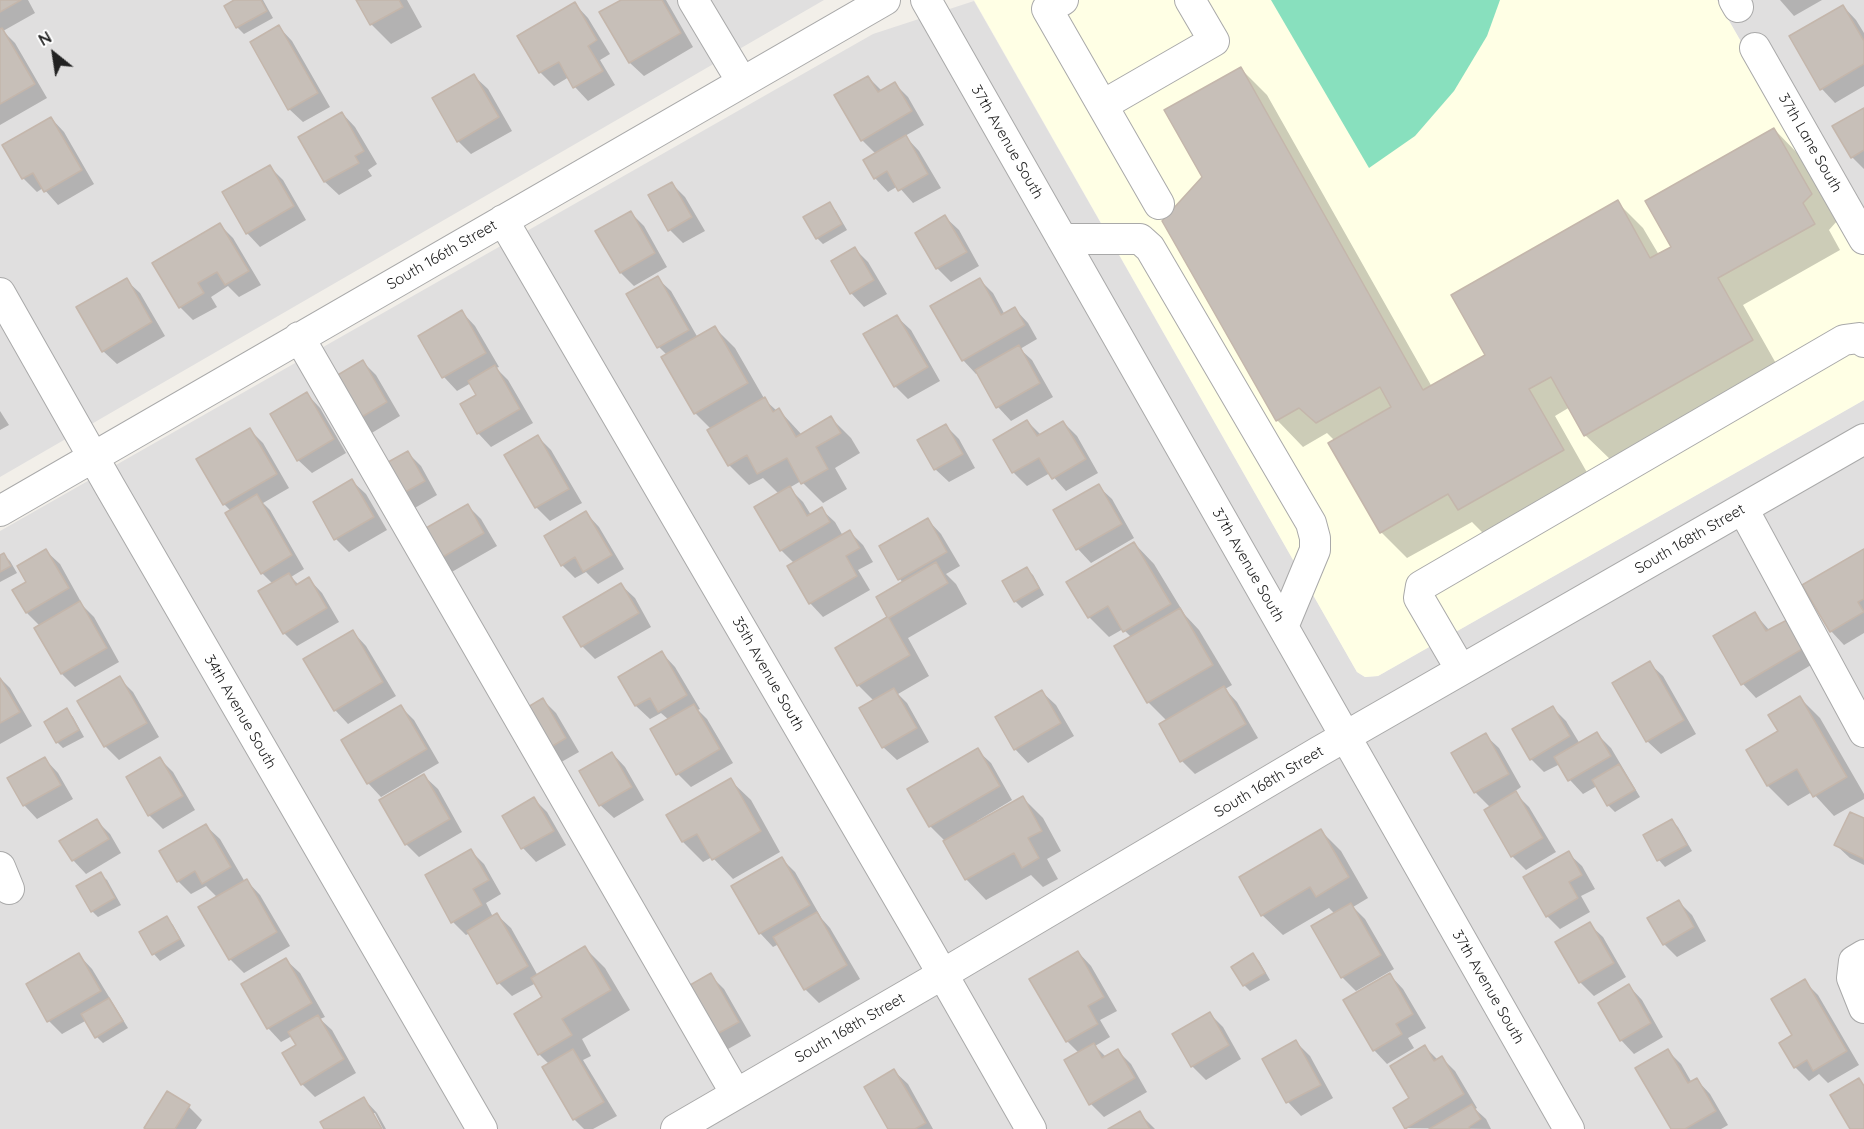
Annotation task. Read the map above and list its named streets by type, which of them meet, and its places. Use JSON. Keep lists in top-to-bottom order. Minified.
{"streets":{"street":["37th Avenue South","37th Lane South","South 166th Street","South 168th Street","35th Avenue South","34th Avenue South"]},"crossings":[["37th Avenue South","South 168th Street"],["South 166th Street","35th Avenue South"],["South 166th Street","34th Avenue South"],["South 168th Street","35th Avenue South"]],"north":"top left"}
